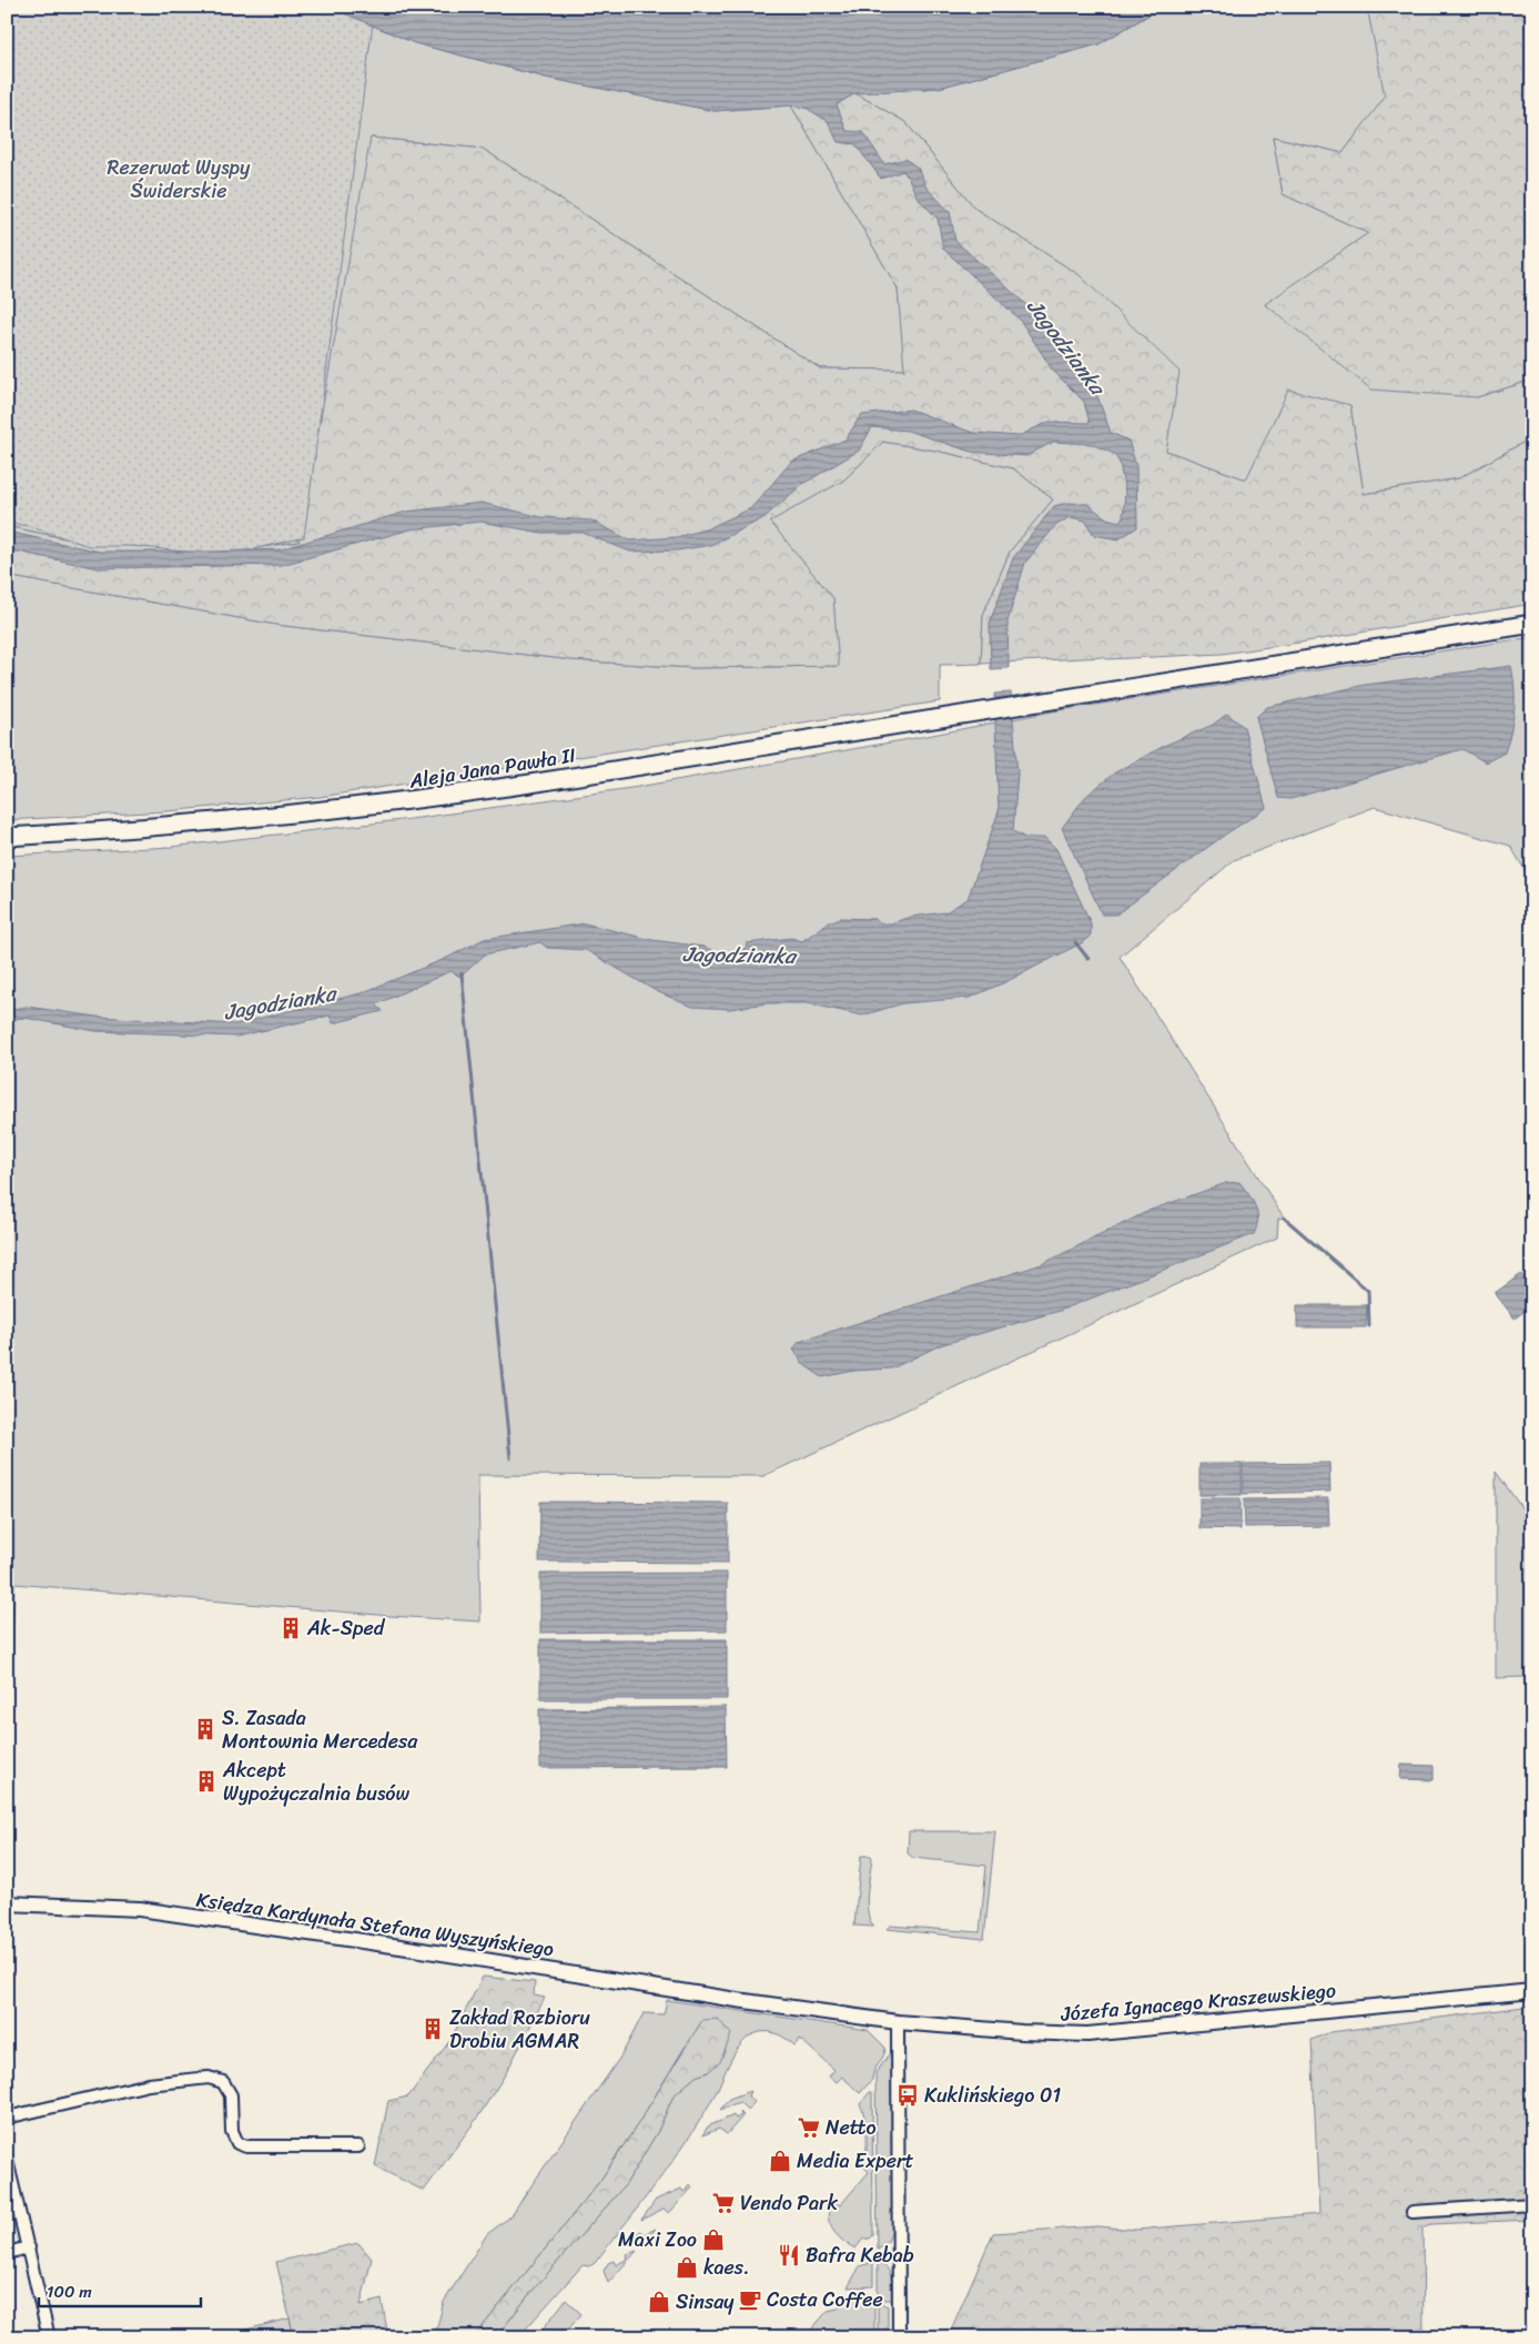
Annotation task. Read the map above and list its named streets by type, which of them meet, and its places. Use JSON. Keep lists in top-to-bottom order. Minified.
{"streets":{"main road":["Aleja Jana Pawła II"],"street":["Księdza Kardynała Stefana Wyszyńskiego","Józefa Ignacego Kraszewskiego"]},"crossings":[["Księdza Kardynała Stefana Wyszyńskiego","Józefa Ignacego Kraszewskiego"]],"water":["Jagodzianka"],"parks":["Rezerwat Wyspy Świderskie"],"places":{"building":["Ak-Sped","S. Zasada Montownia Mercedesa","Akcept Wypożyczalnia busów","Zakład Rozbioru Drobiu AGMAR"],"bus stop":["Kuklińskiego 01"],"supermarket":["Netto","Vendo Park"],"shop":["Media Expert","Maxi Zoo","kaes.","Sinsay"],"restaurant":["Bafra Kebab"],"cafe":["Costa Coffee"]},"scale_bar":"100 m"}
